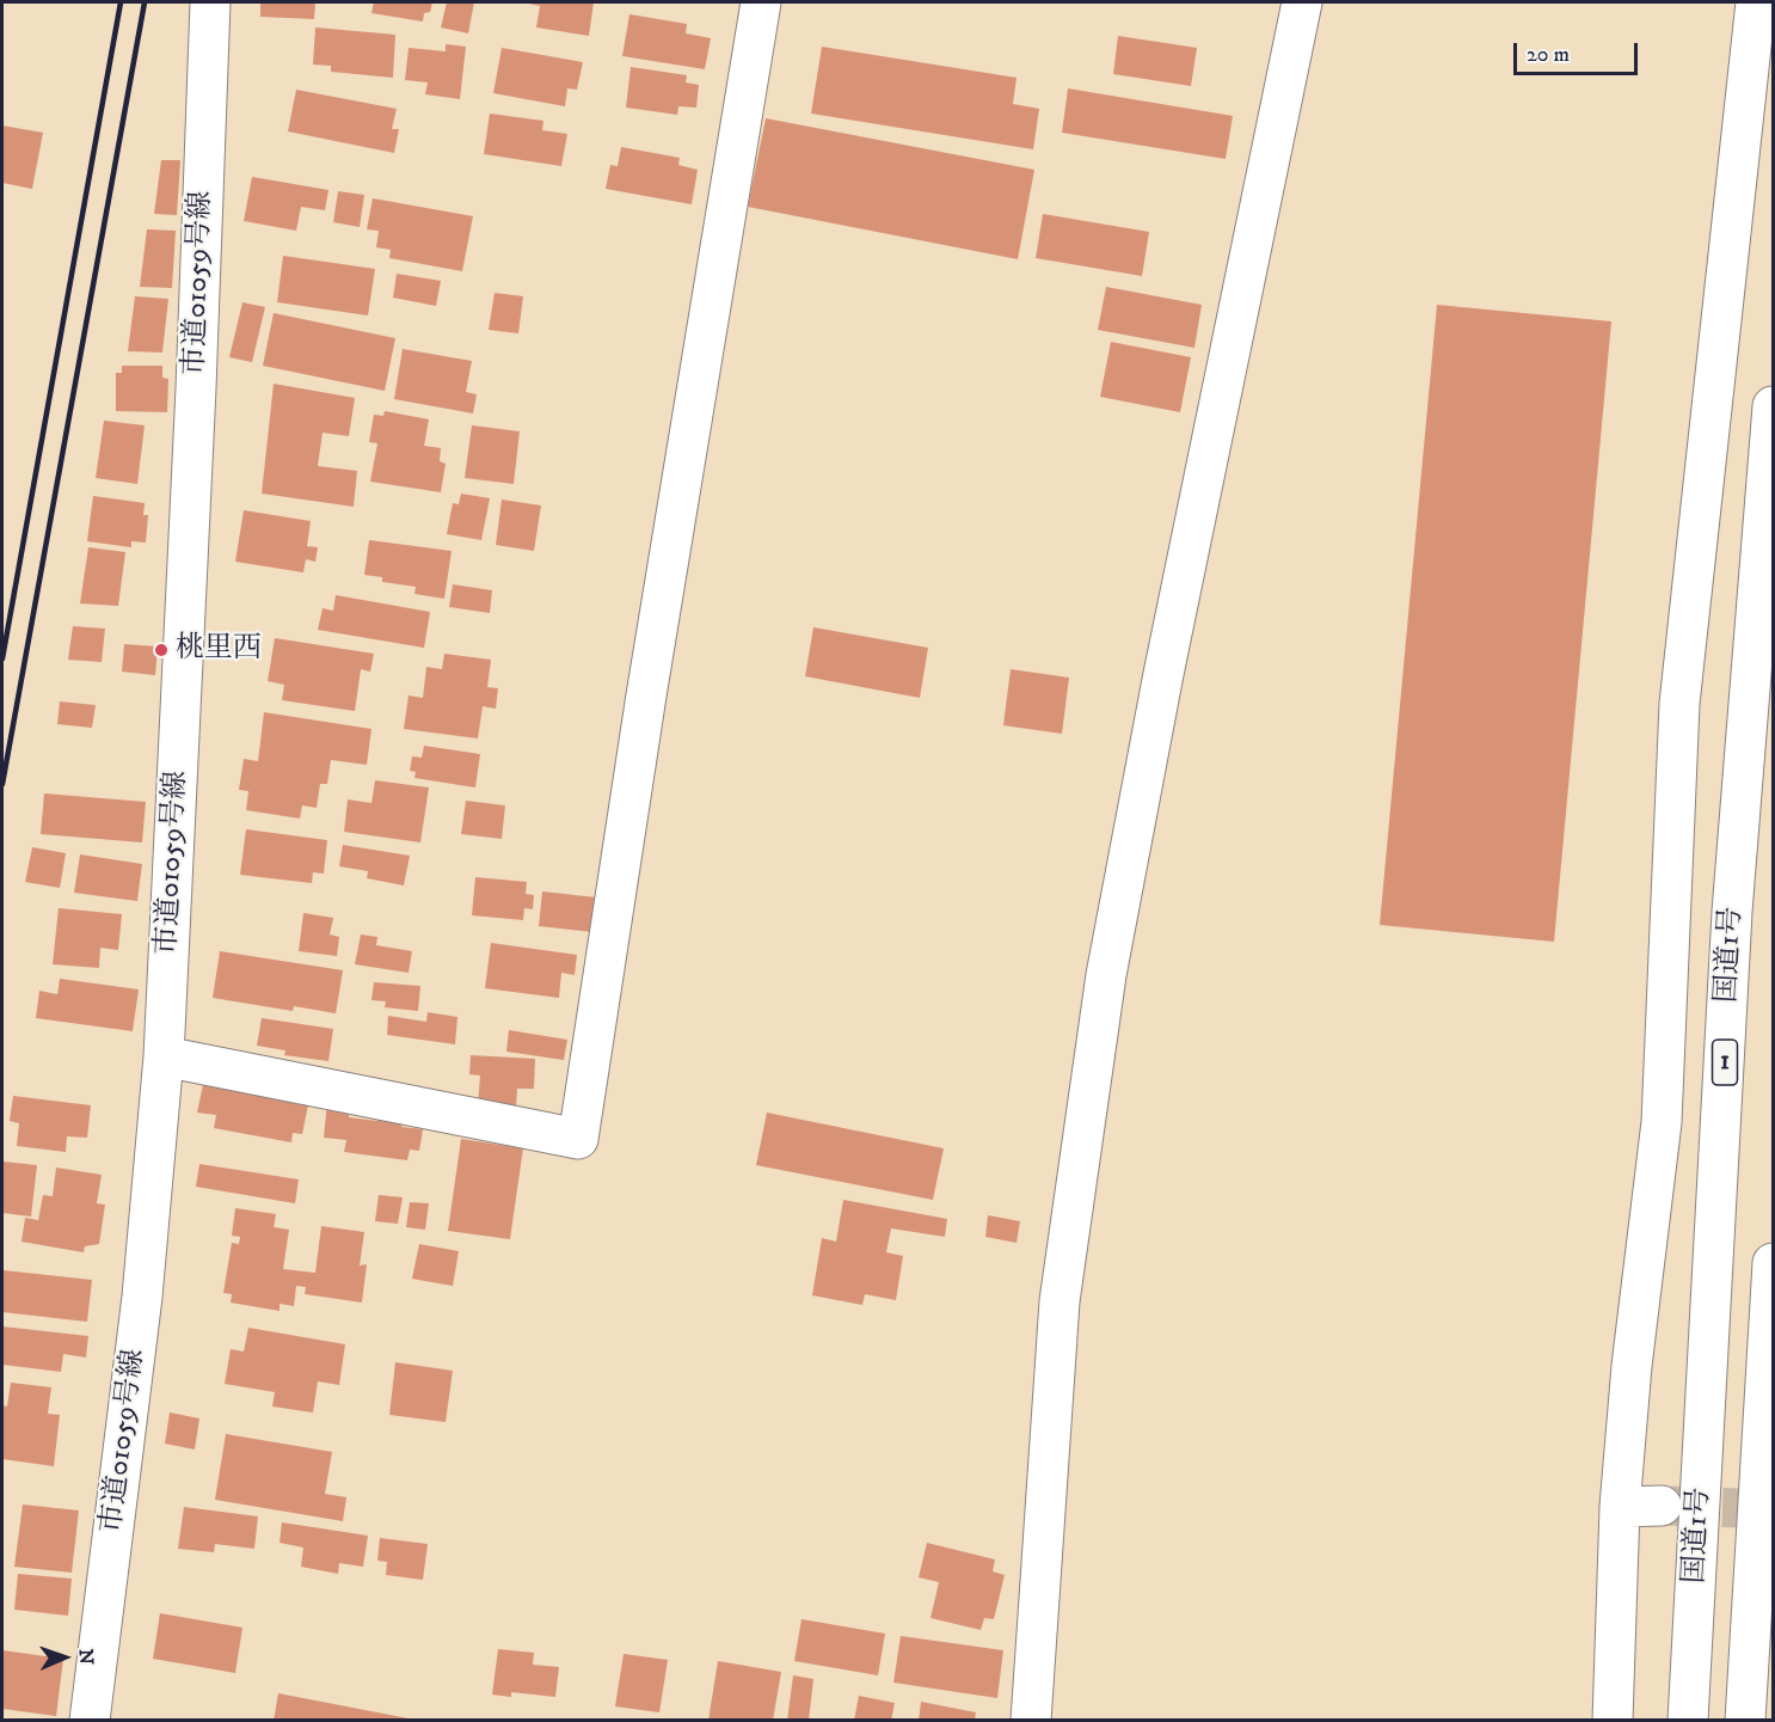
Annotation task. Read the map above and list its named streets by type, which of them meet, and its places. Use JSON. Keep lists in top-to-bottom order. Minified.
{"streets":{"main road":["市道01059号線","国道1号","1"]},"places":["桃里西"],"scale_bar":"20 m","north":"right"}
